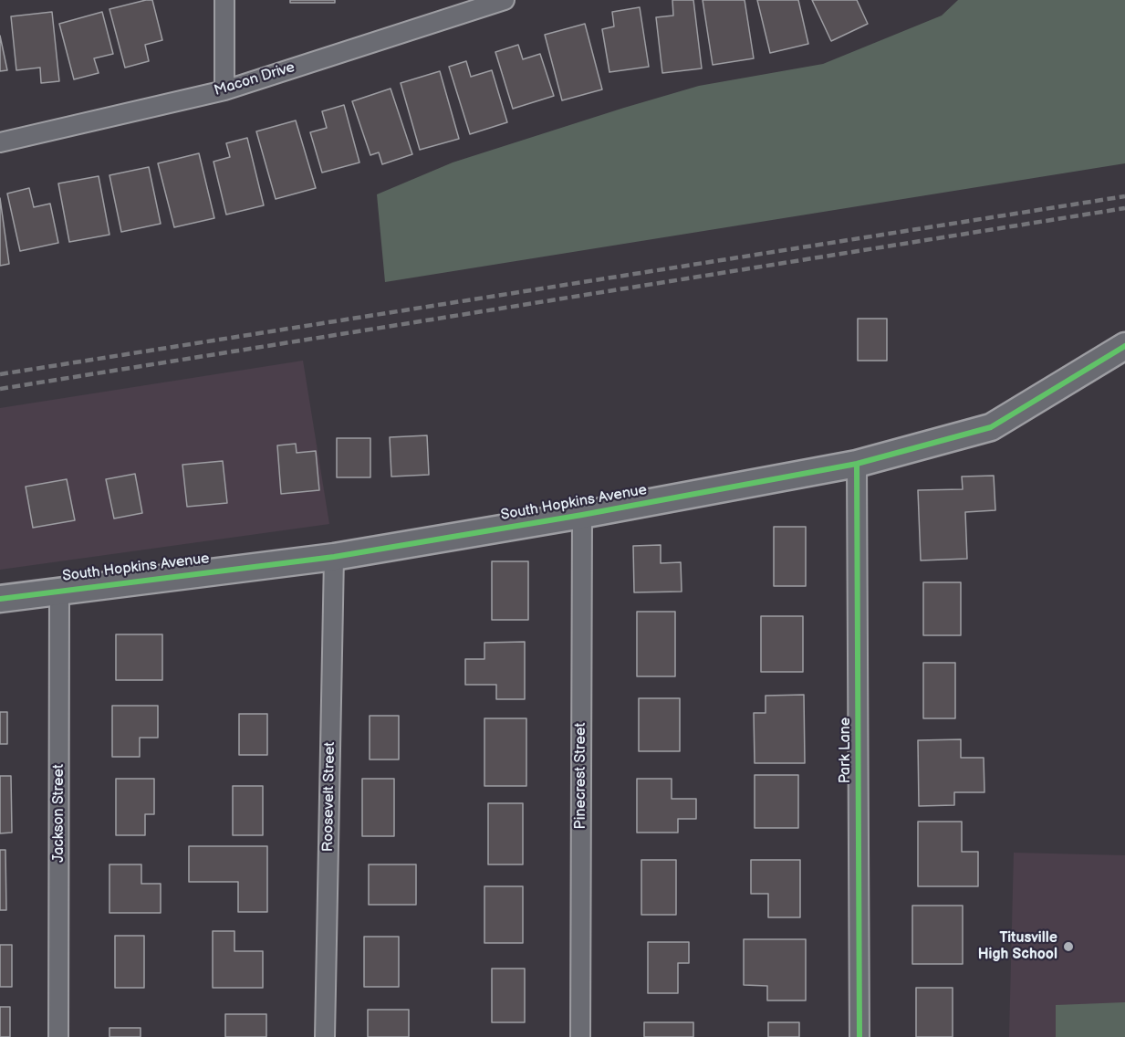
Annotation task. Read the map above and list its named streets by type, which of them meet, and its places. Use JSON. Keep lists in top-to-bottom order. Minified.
{"streets":{"street":["Macon Drive","South Hopkins Avenue","Park Lane","Pinecrest Street","Roosevelt Street","Jackson Street"]},"crossings":[["South Hopkins Avenue","Park Lane"],["South Hopkins Avenue","Pinecrest Street"],["South Hopkins Avenue","Roosevelt Street"],["South Hopkins Avenue","Jackson Street"]],"places":["Titusville High School"]}
